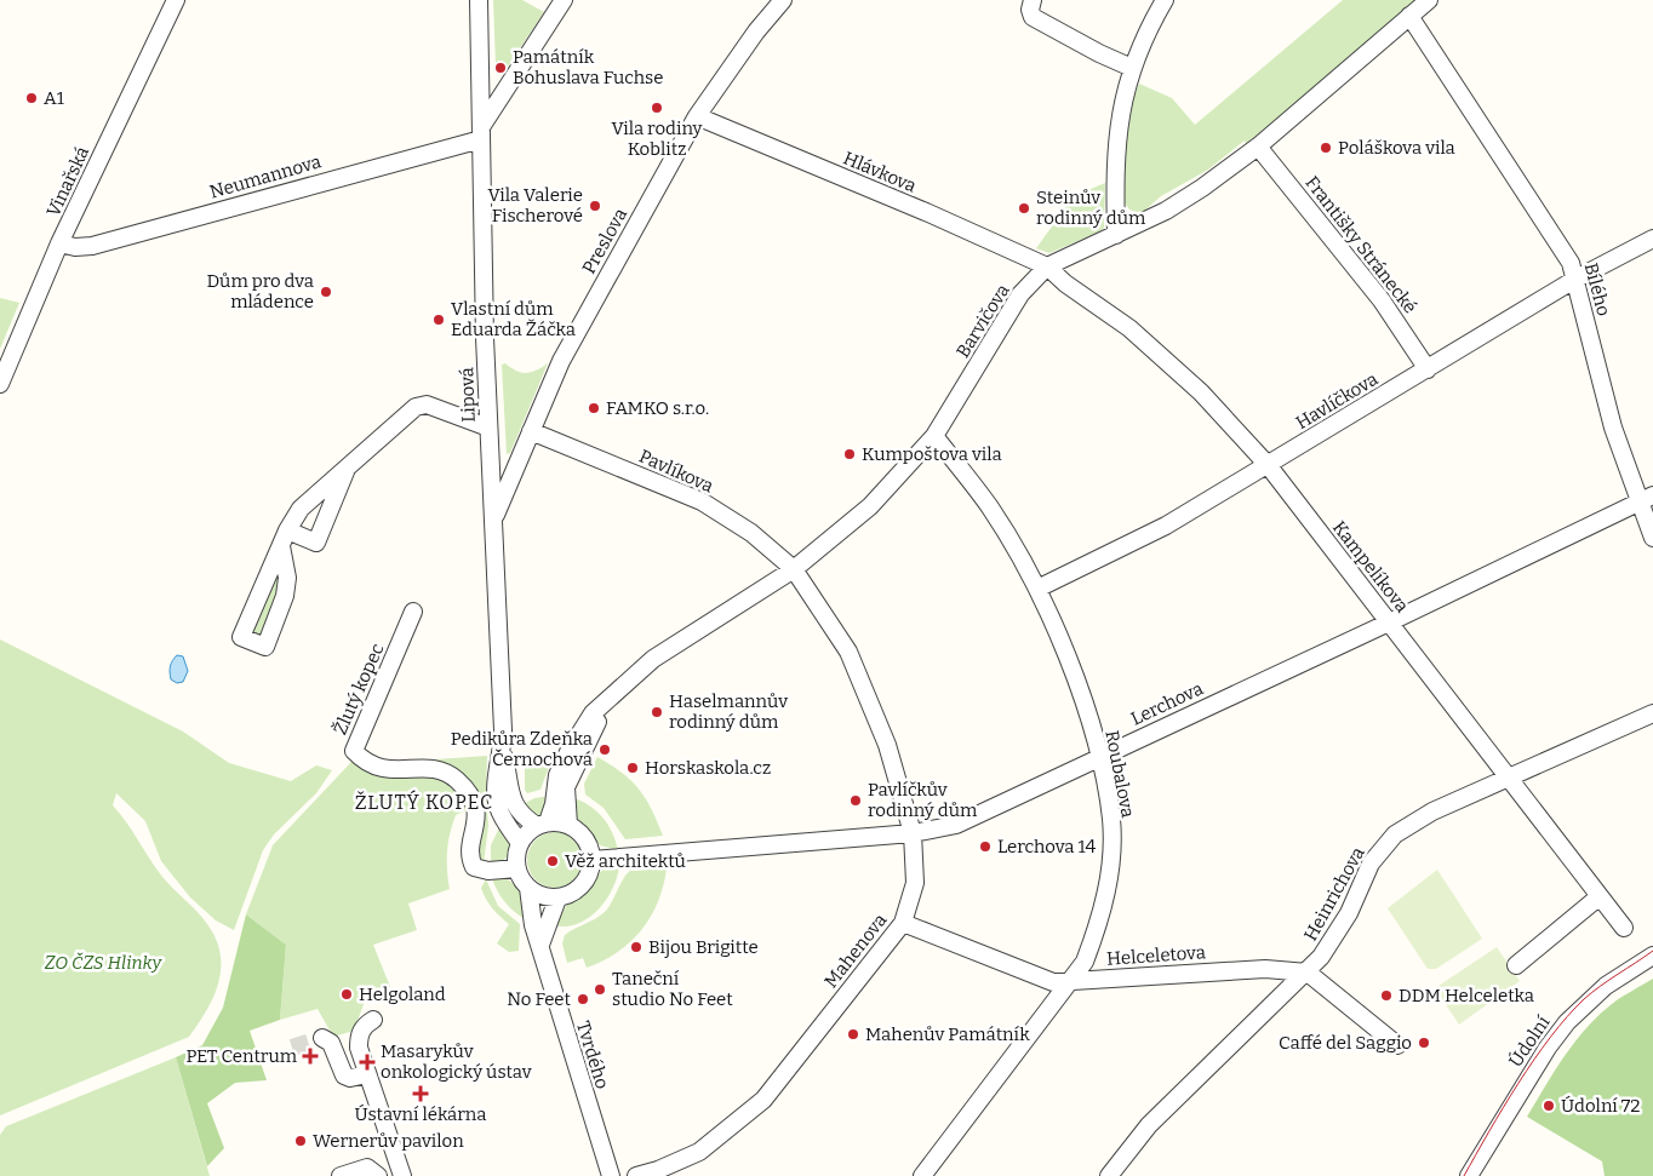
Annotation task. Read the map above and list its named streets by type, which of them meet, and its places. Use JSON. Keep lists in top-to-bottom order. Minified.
{"streets":{"street":["Hlávkova","Neumannova","Vinařská","Preslova","Františky Stránecké","Bílého","Barvičova","Lipová","Havlíčkova","Pavlíkova","Kampelíkova","Žlutý kopec","Lerchova","Roubalova","Heinrichova","Mahenova","Helceletova","Údolní","Tvrdého"]},"crossings":[["Hlávkova","Preslova"],["Hlávkova","Barvičova"],["Hlávkova","Kampelíkova"],["Neumannova","Vinařská"],["Neumannova","Lipová"],["Preslova","Lipová"],["Preslova","Pavlíkova"],["Františky Stránecké","Barvičova"],["Františky Stránecké","Havlíčkova"],["Bílého","Barvičova"],["Bílého","Havlíčkova"],["Bílého","Lerchova"],["Barvičova","Lipová"],["Barvičova","Pavlíkova"],["Barvičova","Kampelíkova"],["Barvičova","Žlutý kopec"],["Barvičova","Lerchova"],["Barvičova","Roubalova"],["Barvičova","Mahenova"],["Barvičova","Tvrdého"],["Lipová","Žlutý kopec"],["Lipová","Lerchova"],["Lipová","Tvrdého"],["Havlíčkova","Kampelíkova"],["Havlíčkova","Roubalova"],["Pavlíkova","Mahenova"],["Kampelíkova","Lerchova"],["Kampelíkova","Heinrichova"],["Žlutý kopec","Lerchova"],["Žlutý kopec","Tvrdého"],["Lerchova","Roubalova"],["Lerchova","Mahenova"],["Lerchova","Tvrdého"],["Roubalova","Helceletova"],["Heinrichova","Helceletova"],["Mahenova","Helceletova"]],"districts":["ŽLUTÝ KOPEC"],"parks":["ZO ČZS Hlinky"],"places":{"other":["Památník Bohuslava Fuchse","A1","Vila rodiny Koblitz","Poláškova vila","Vila Valerie Fischerové","Steinův rodinný dům","Dům pro dva mládence","Vlastní dům Eduarda Žáčka","FAMKO s.r.o.","Kumpoštova vila","Haselmannův rodinný dům","Pedikůra Zdeňka Černochová","Horskaskola.cz","Pavlíčkův rodinný dům","Lerchova 14","Věž architektů","Bijou Brigitte","Taneční studio No Feet","Helgoland","DDM Helceletka","No Feet","Mahenův Památník","Caffé del Saggio","Údolní 72","Wernerův pavilon"],"health":["PET Centrum","Masarykův onkologický ústav","Ústavní lékárna"]}}
